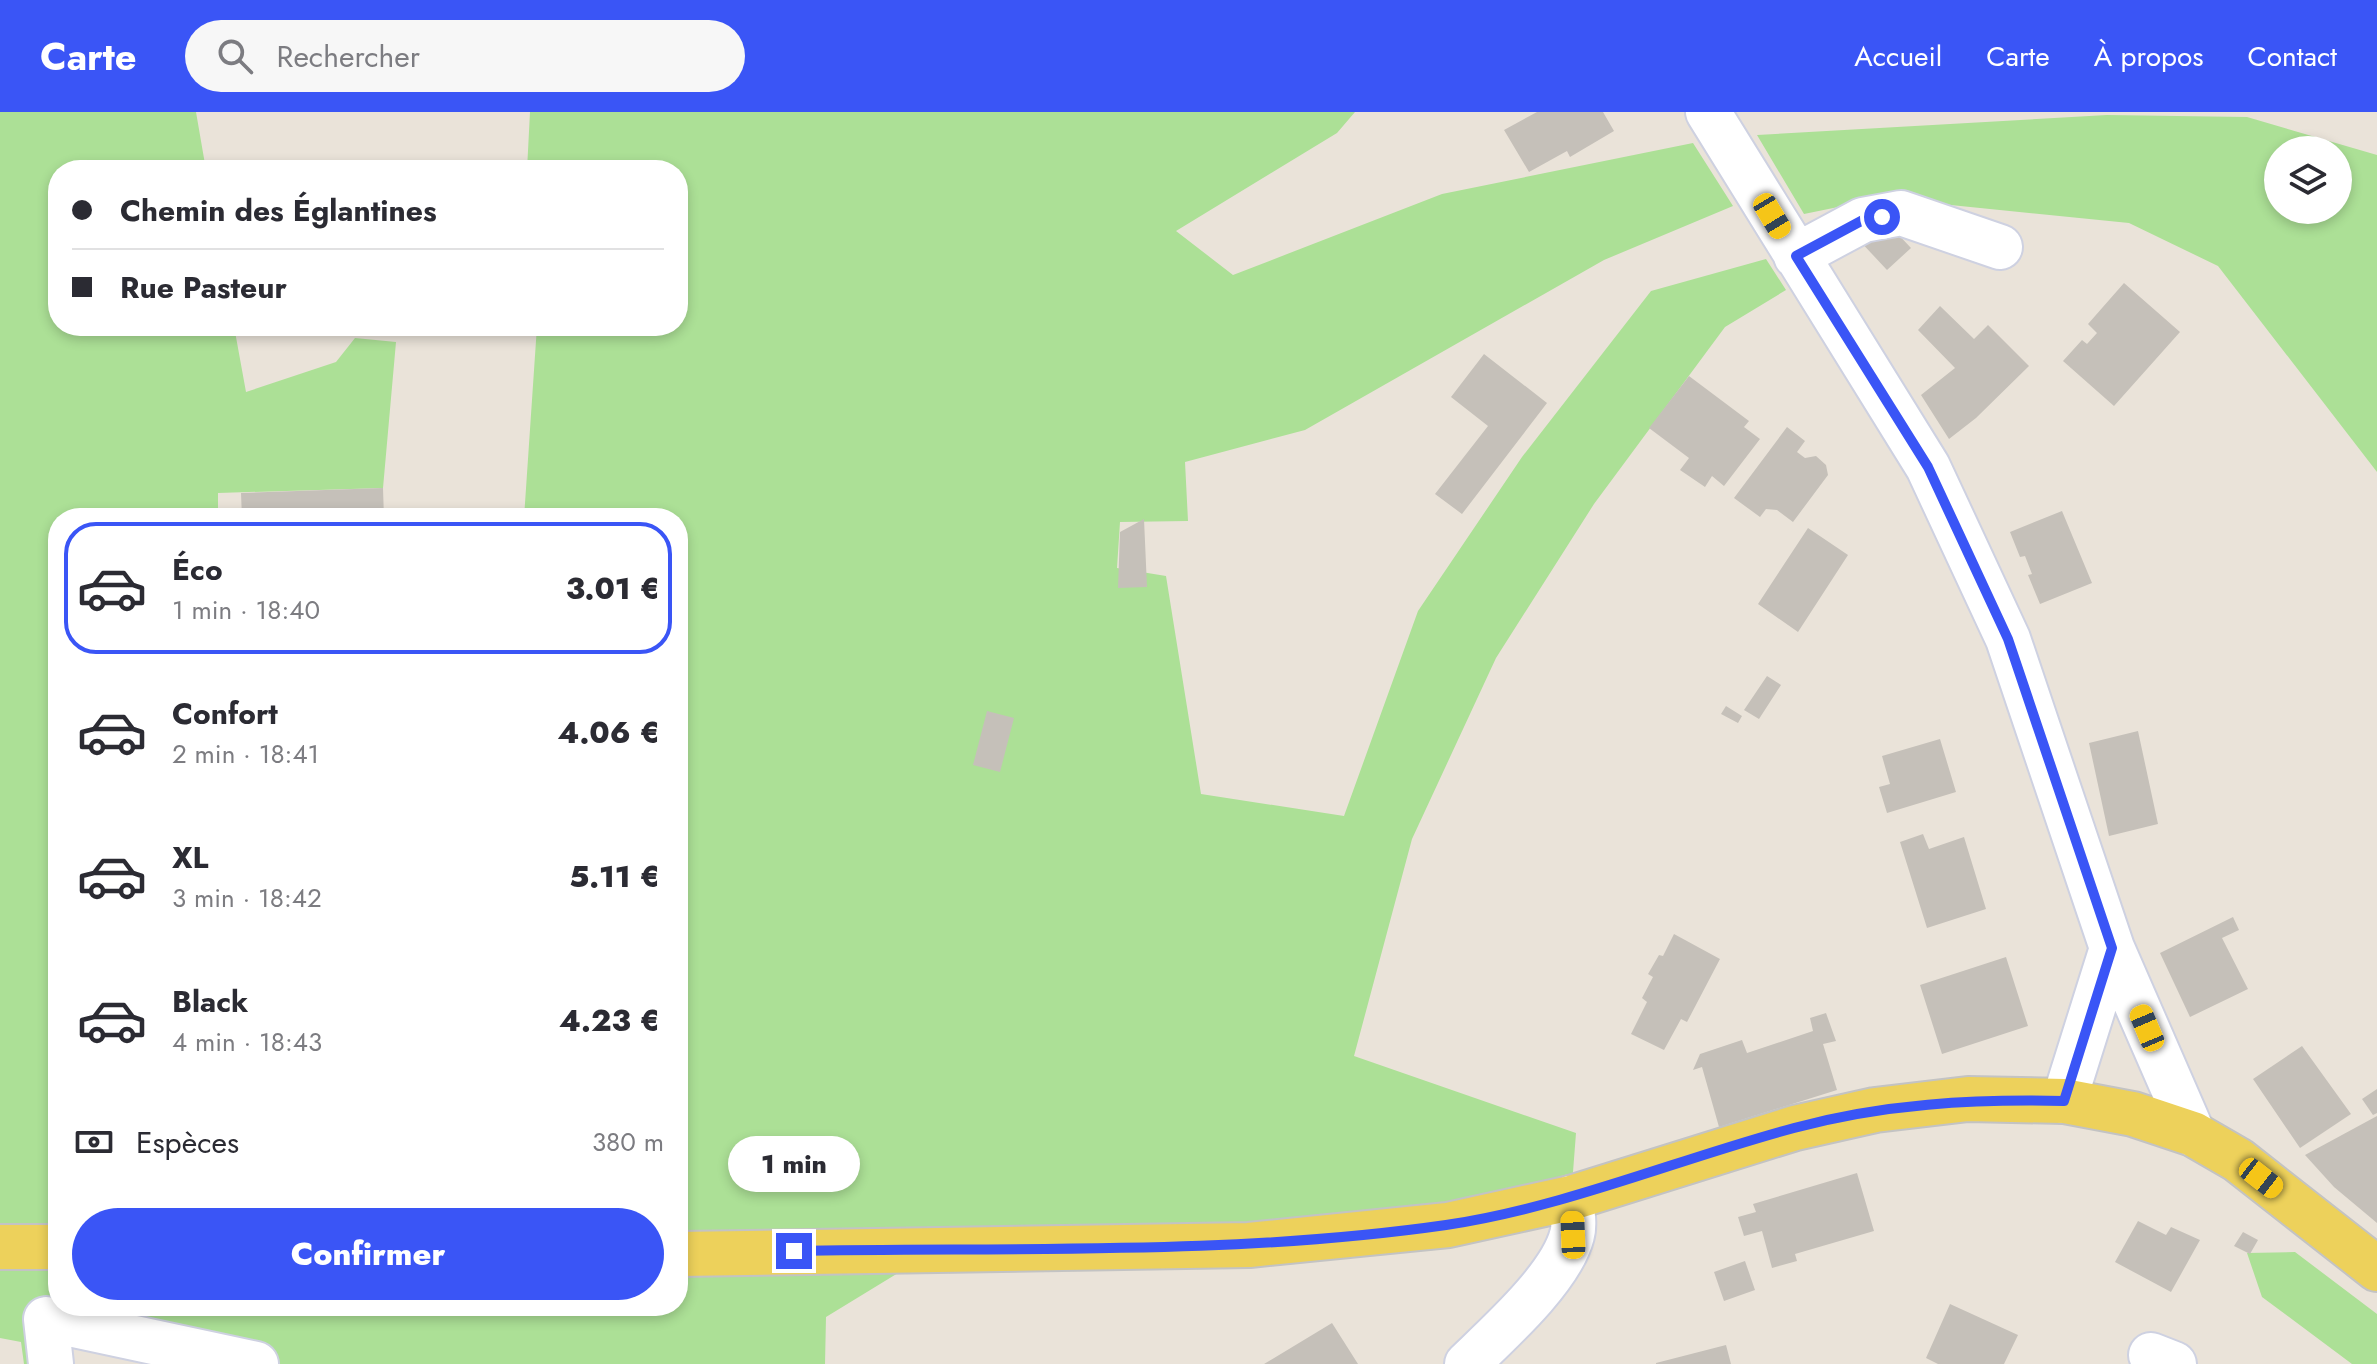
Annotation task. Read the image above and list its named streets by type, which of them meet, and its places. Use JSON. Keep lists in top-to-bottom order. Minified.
{"page":{"header":"Carte","search":"Rechercher","nav":["Accueil","Carte","À propos","Contact"],"banner":["Chemin des Églantines","Rue Pasteur"],"list":[{"name":"Éco","note":"1 min · 18:40","value":"3.01 €"},{"name":"Confort","note":"2 min · 18:41","value":"4.06 €"},{"name":"XL","note":"3 min · 18:42","value":"5.11 €"},{"name":"Black","note":"4 min · 18:43","value":"4.23 €"}],"pay":["Espèces","380 m"],"bubble":"1 min","buttons":"Confirmer"}}
